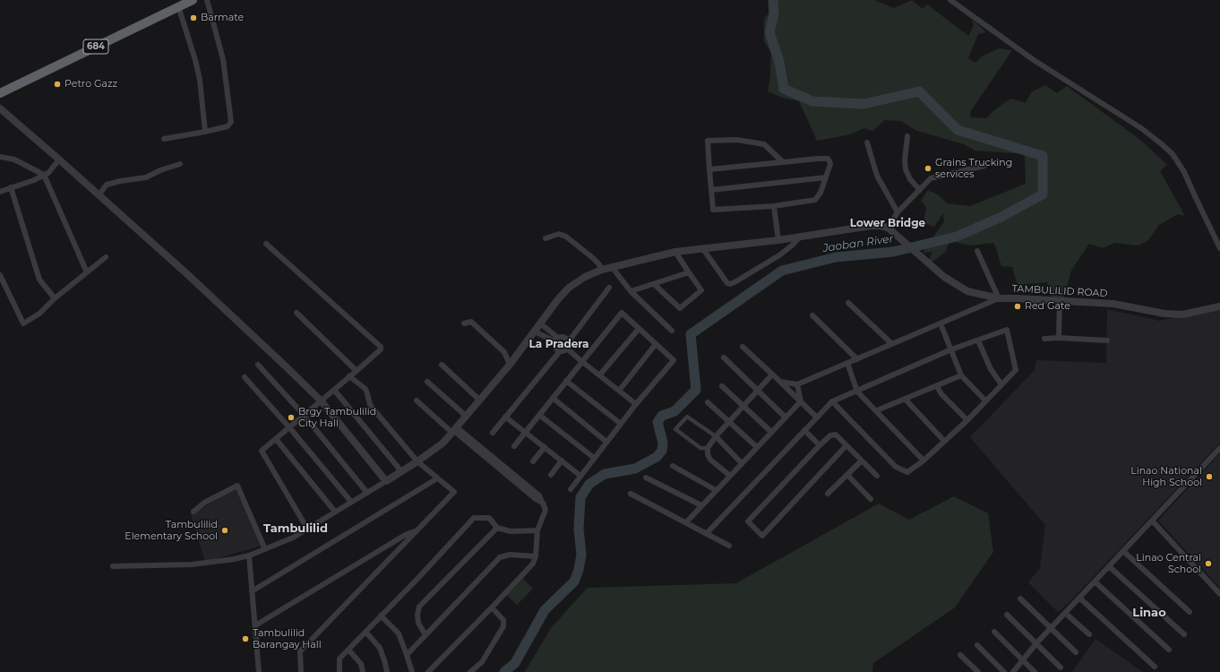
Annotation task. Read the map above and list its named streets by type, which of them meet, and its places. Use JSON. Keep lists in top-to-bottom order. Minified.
{"streets":{"highway":["684"],"street":["TAMBULILID ROAD"]},"districts":["Lower Bridge","La Pradera","Tambulilid","Linao"],"water":["Jaoban River"],"places":["Barmate","Petro Gazz","Grains Trucking services","Red Gate","Brgy Tambulilid City Hall","Linao National High School","Tambulilid Elementary School","Linao Central School","Tambulilid Barangay Hall"]}
